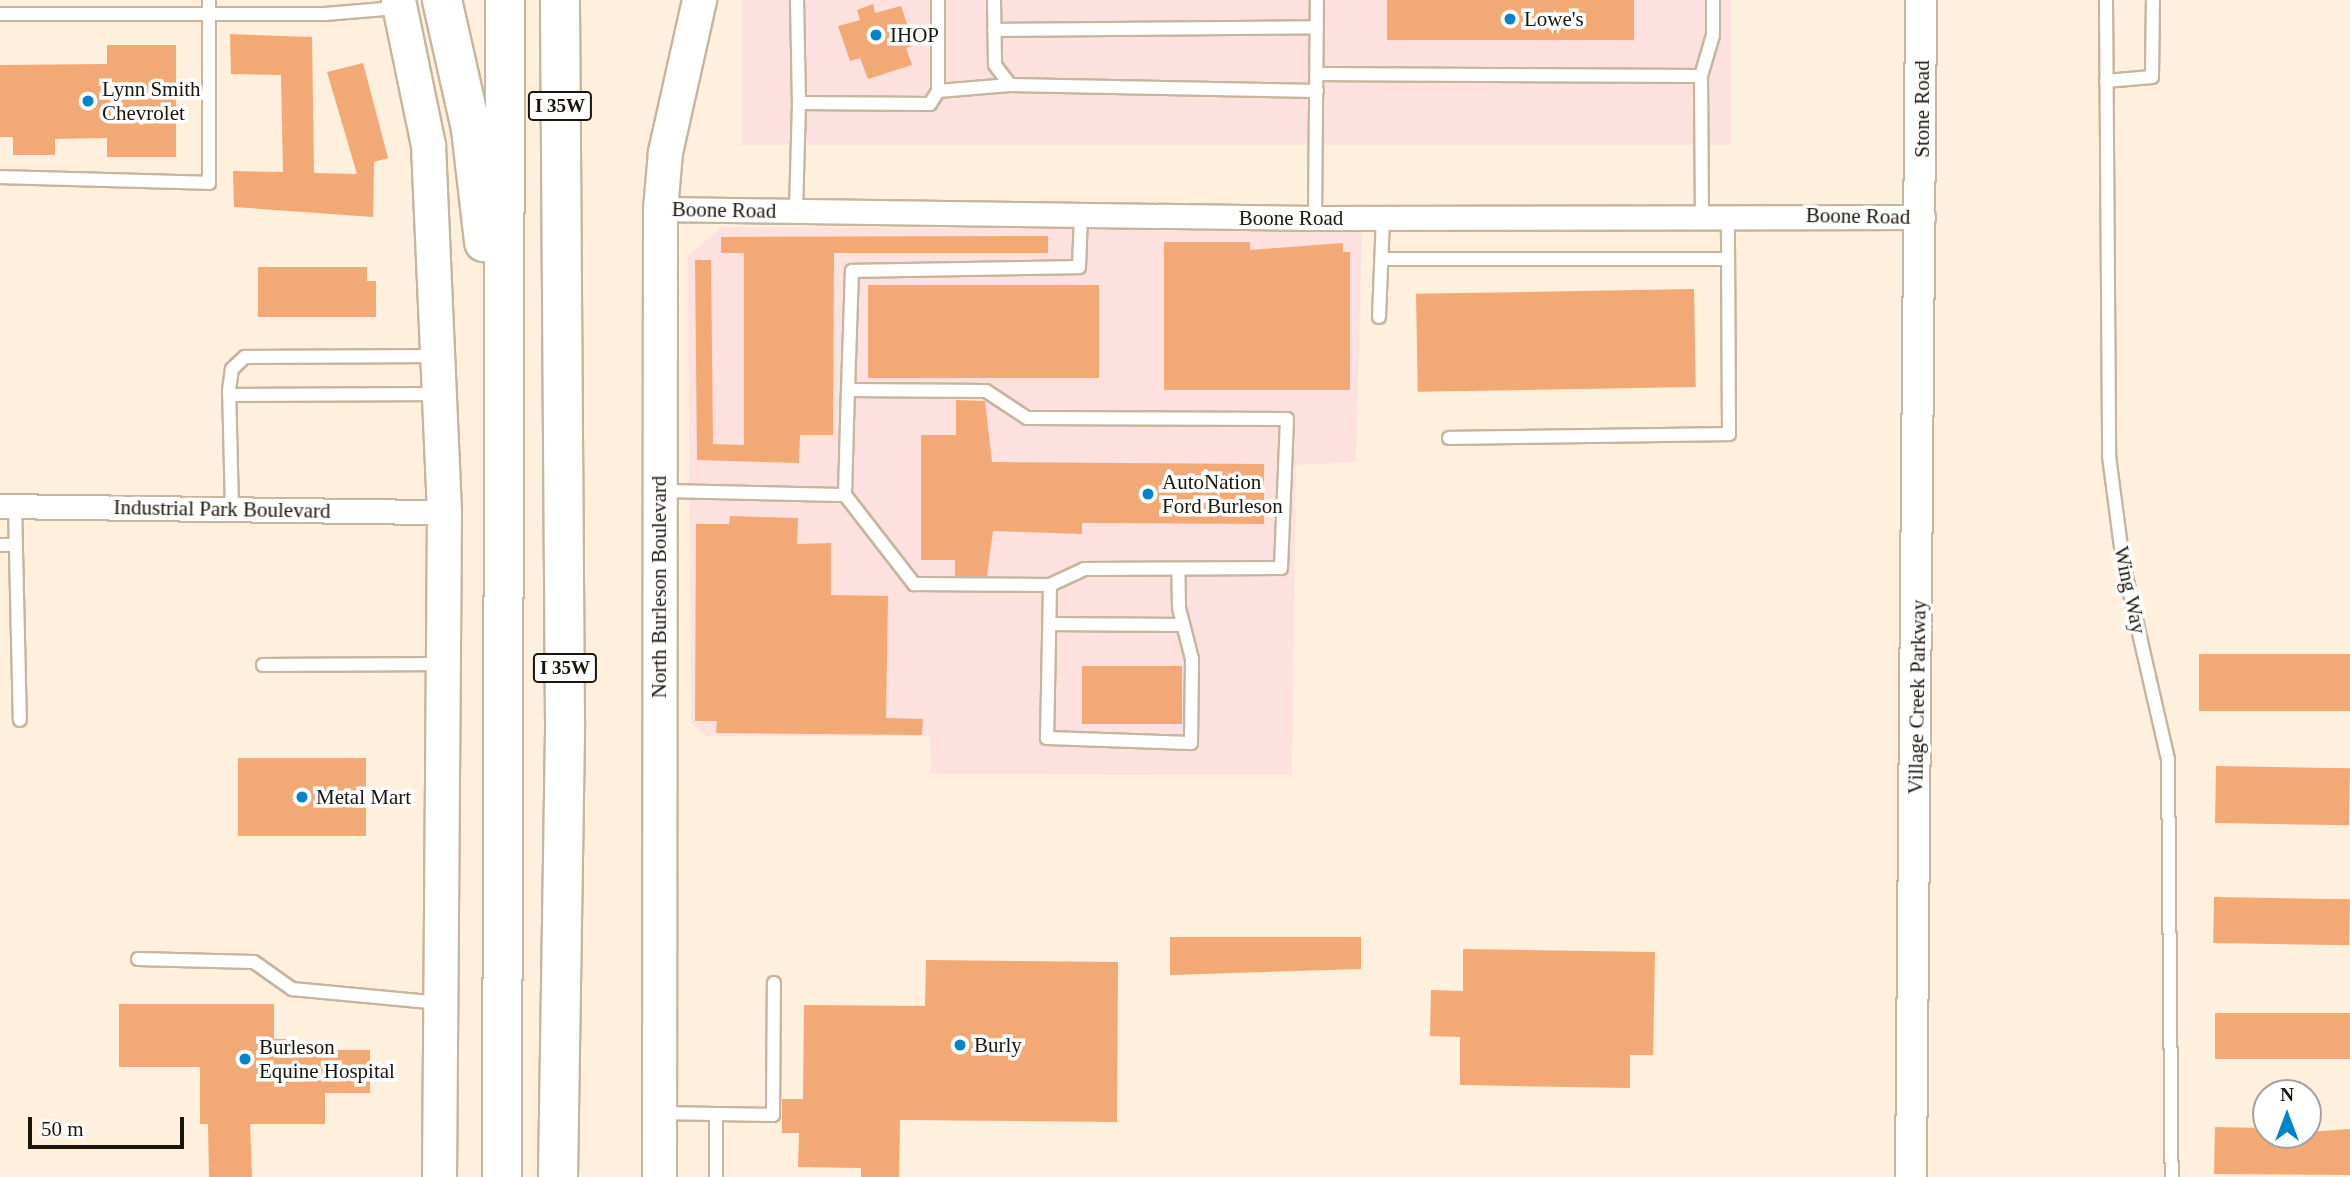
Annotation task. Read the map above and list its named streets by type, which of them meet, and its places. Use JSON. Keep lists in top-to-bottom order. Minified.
{"streets":{"highway":["I 35W"],"main road":["North Burleson Boulevard"],"street":["Stone Road","Boone Road","Industrial Park Boulevard","Village Creek Parkway"],"lane":["Wing Way"]},"crossings":[["Stone Road","Boone Road"],["Stone Road","Village Creek Parkway"],["Boone Road","North Burleson Boulevard"],["Boone Road","Village Creek Parkway"]],"places":["Lowe's","IHOP","Lynn Smith Chevrolet","AutoNation Ford Burleson","Metal Mart","Burly","Burleson Equine Hospital"],"scale_bar":"50 m","north":"top"}
